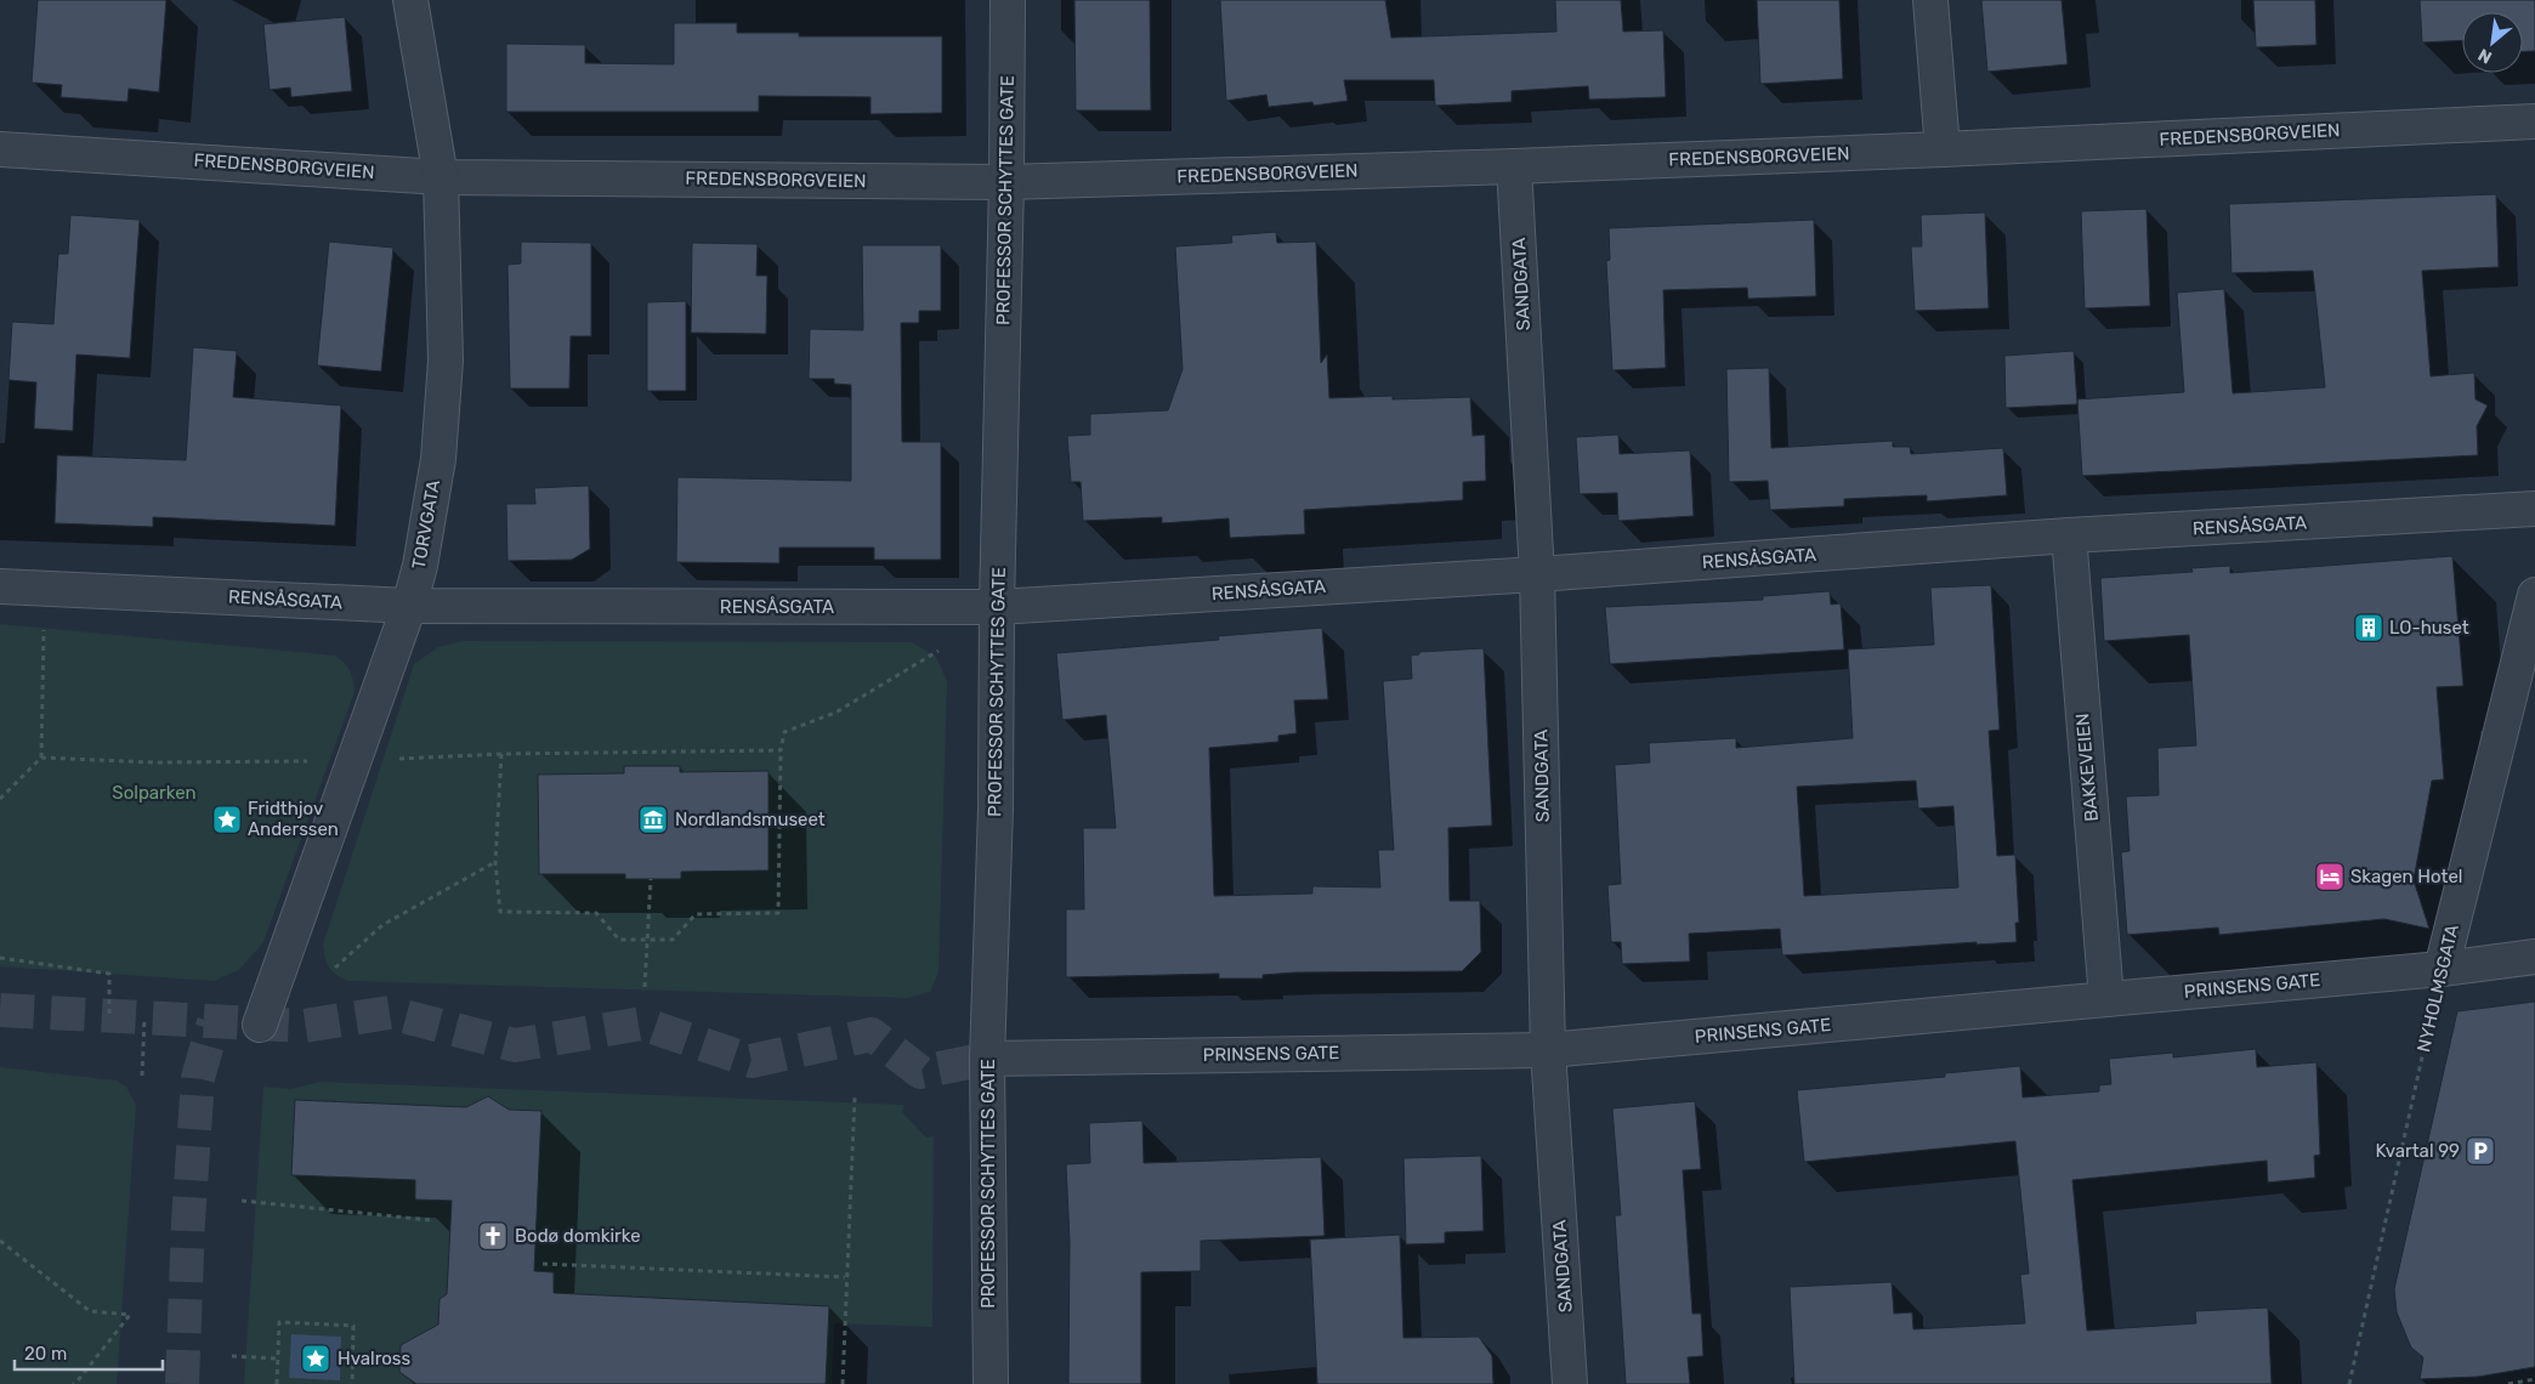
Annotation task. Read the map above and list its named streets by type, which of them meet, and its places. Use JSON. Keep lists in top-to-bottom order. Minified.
{"streets":{"street":["FREDENSBORGVEIEN","PROFESSOR SCHYTTES GATE","SANDGATA","TORVGATA","RENSÅSGATA","BAKKEVEIEN","PRINSENS GATE","NYHOLMSGATA"]},"crossings":[["FREDENSBORGVEIEN","PROFESSOR SCHYTTES GATE"],["FREDENSBORGVEIEN","SANDGATA"],["FREDENSBORGVEIEN","TORVGATA"],["PROFESSOR SCHYTTES GATE","RENSÅSGATA"],["PROFESSOR SCHYTTES GATE","PRINSENS GATE"],["SANDGATA","RENSÅSGATA"],["SANDGATA","PRINSENS GATE"],["TORVGATA","RENSÅSGATA"],["RENSÅSGATA","BAKKEVEIEN"],["BAKKEVEIEN","PRINSENS GATE"],["PRINSENS GATE","NYHOLMSGATA"]],"parks":["Solparken"],"places":{"building":["LO-huset"],"place":["Fridthjov Anderssen","Hvalross"],"museum":["Nordlandsmuseet"],"hotel":["Skagen Hotel"],"parking":["Kvartal 99"],"church":["Bodø domkirke"]},"scale_bar":"20 m","north":"bottom left"}
